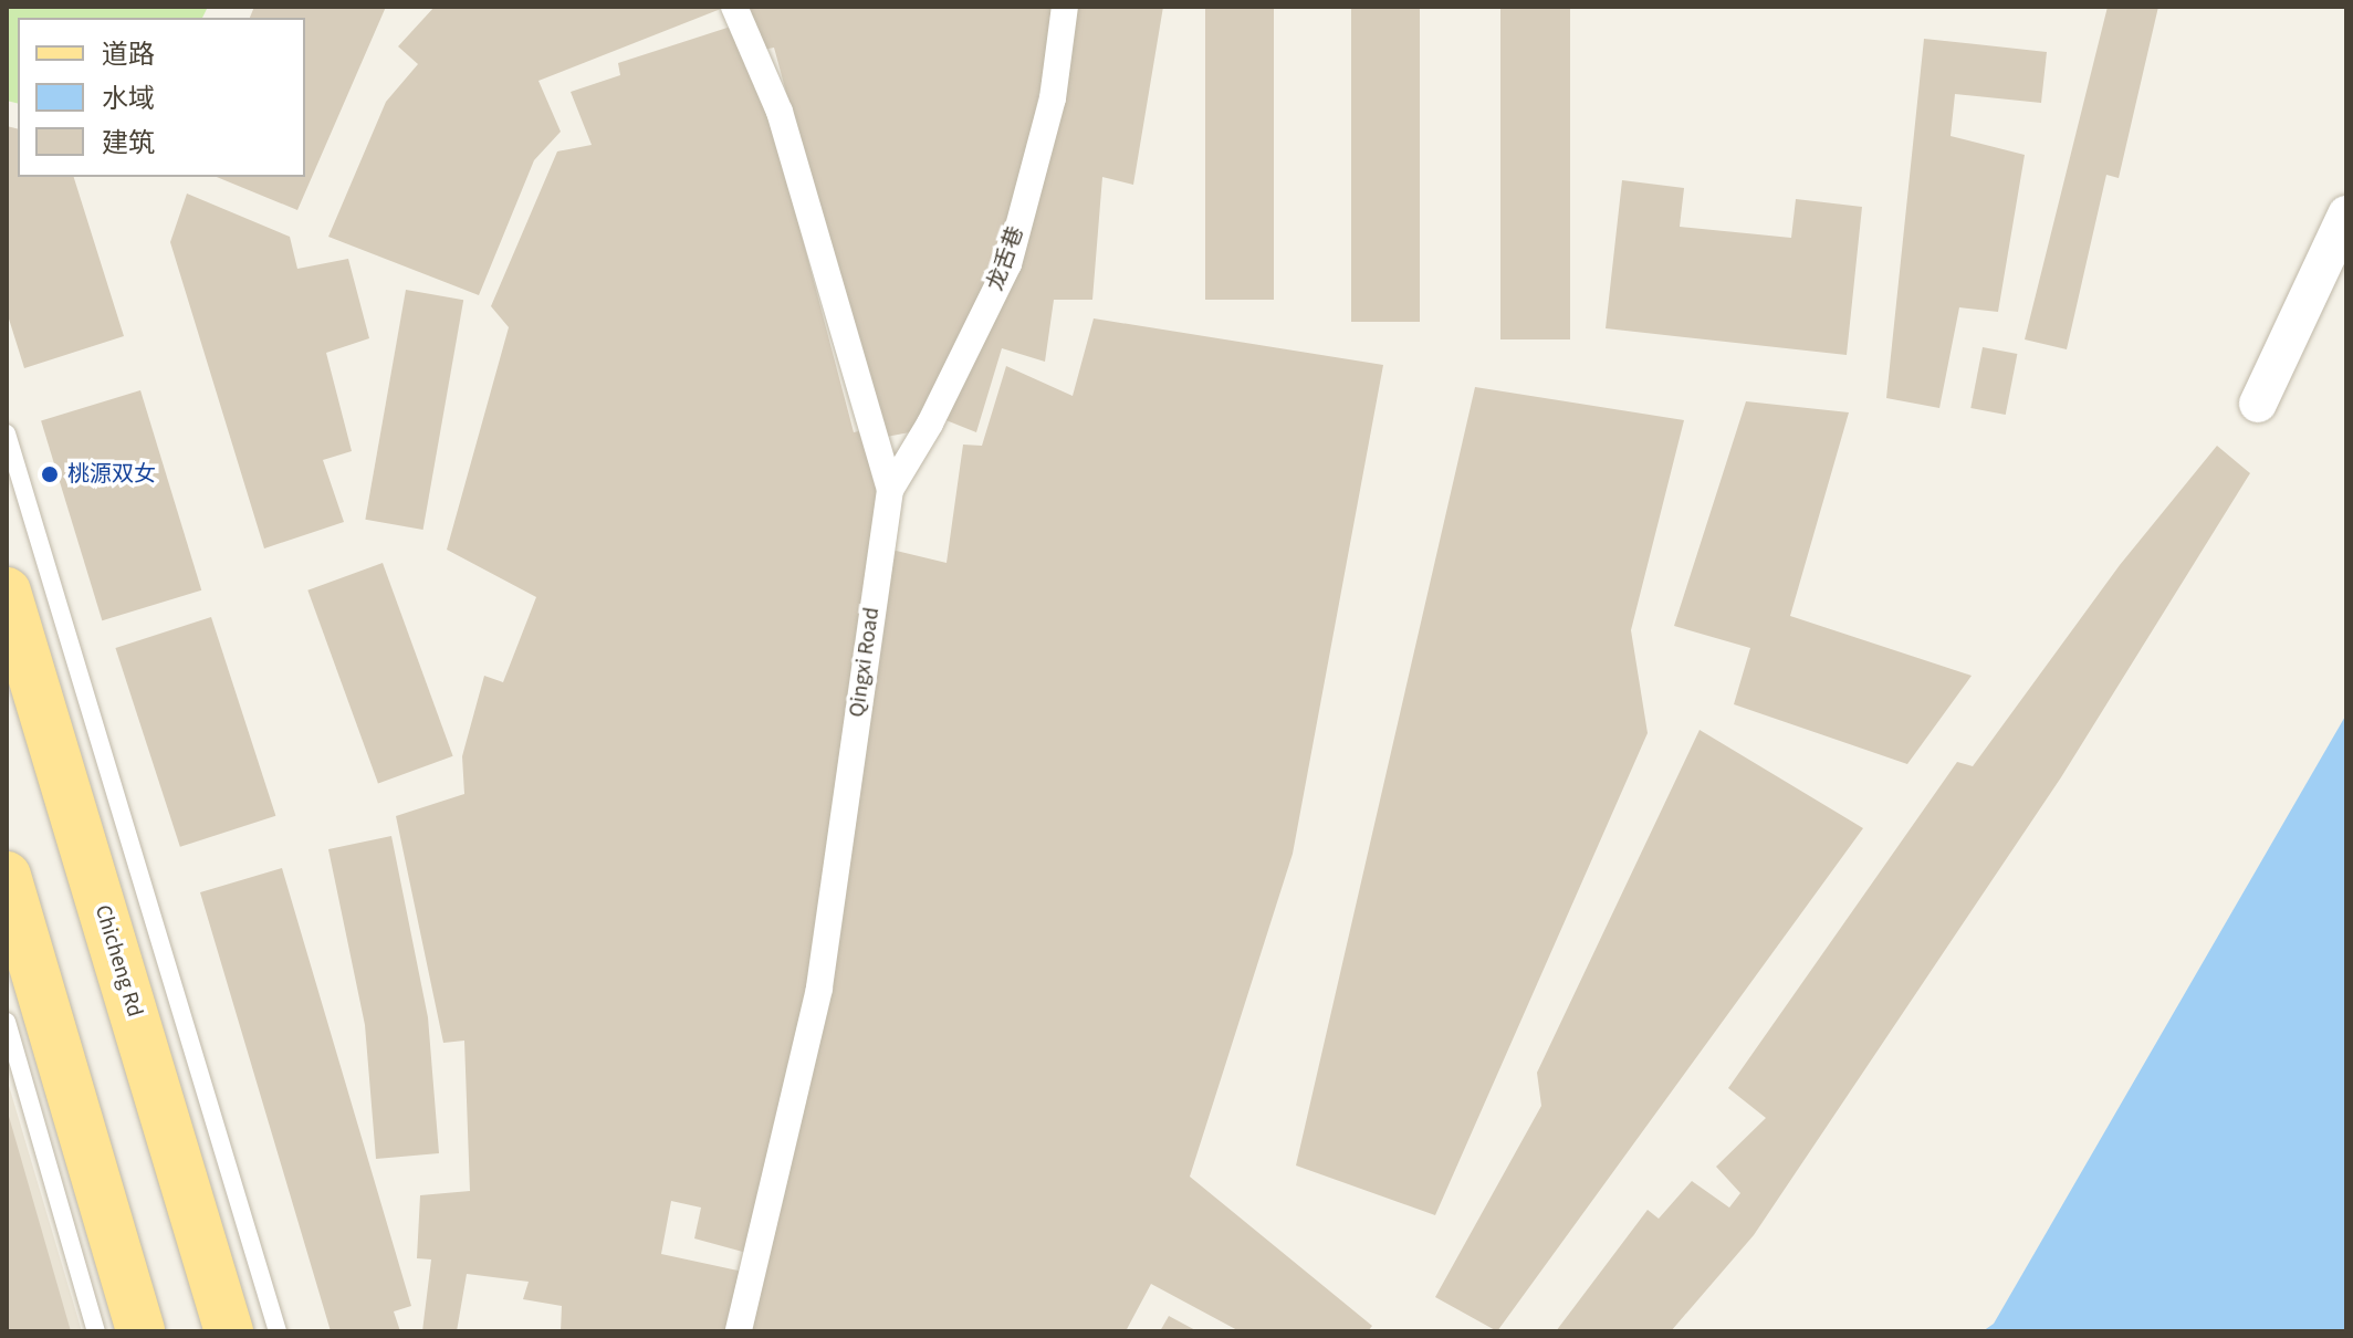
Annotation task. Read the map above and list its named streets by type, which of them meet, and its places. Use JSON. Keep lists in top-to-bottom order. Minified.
{"streets":{"main road":["Chicheng Rd"],"street":["龙舌巷","Qingxi Road"]},"crossings":[["龙舌巷","Qingxi Road"]],"places":["桃源双女"],"legend":["道路","水域","建筑"]}
